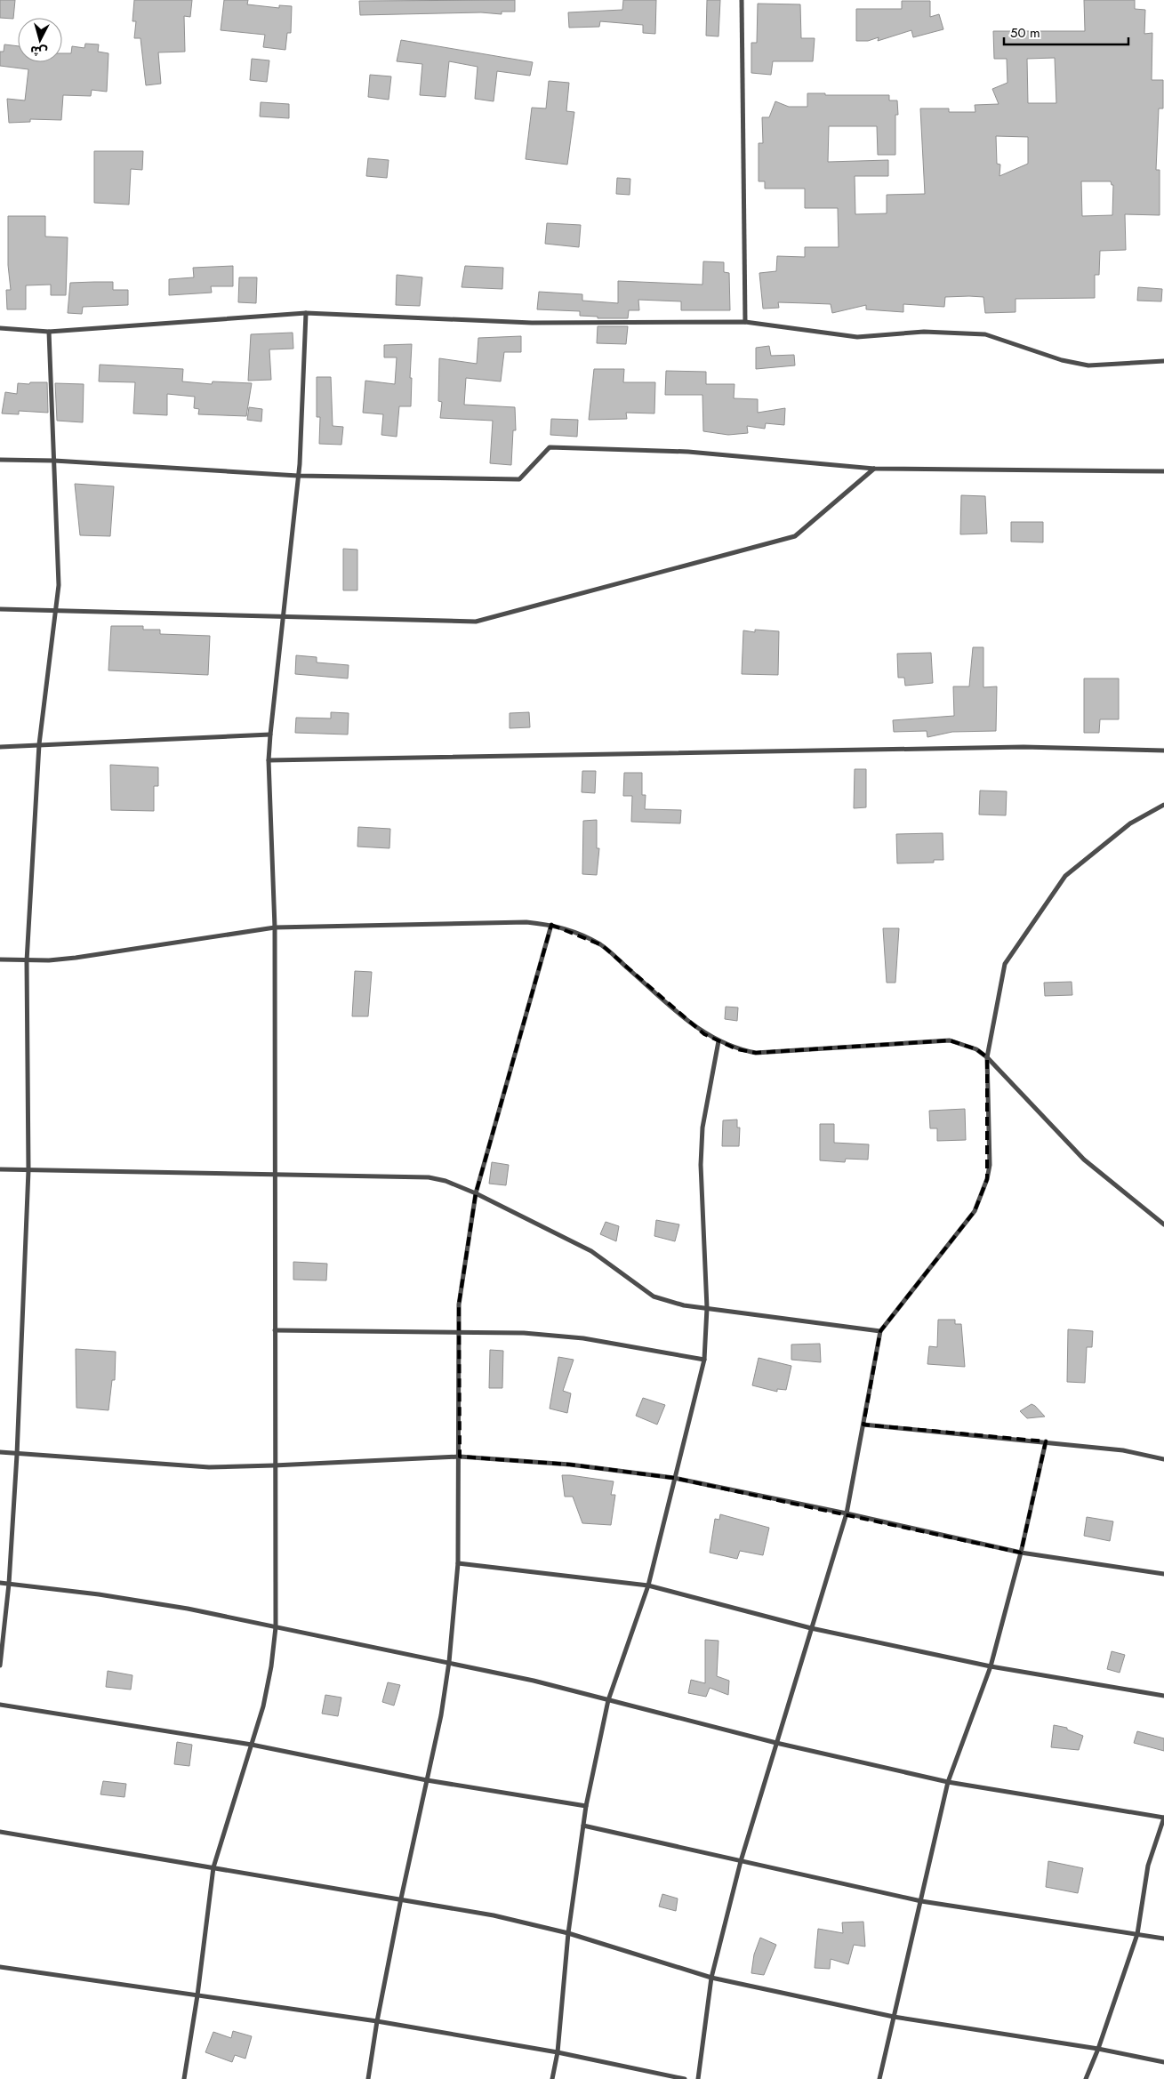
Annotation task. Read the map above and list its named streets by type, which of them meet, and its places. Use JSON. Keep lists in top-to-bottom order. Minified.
{"scale_bar":"50 m","north":"bottom"}
